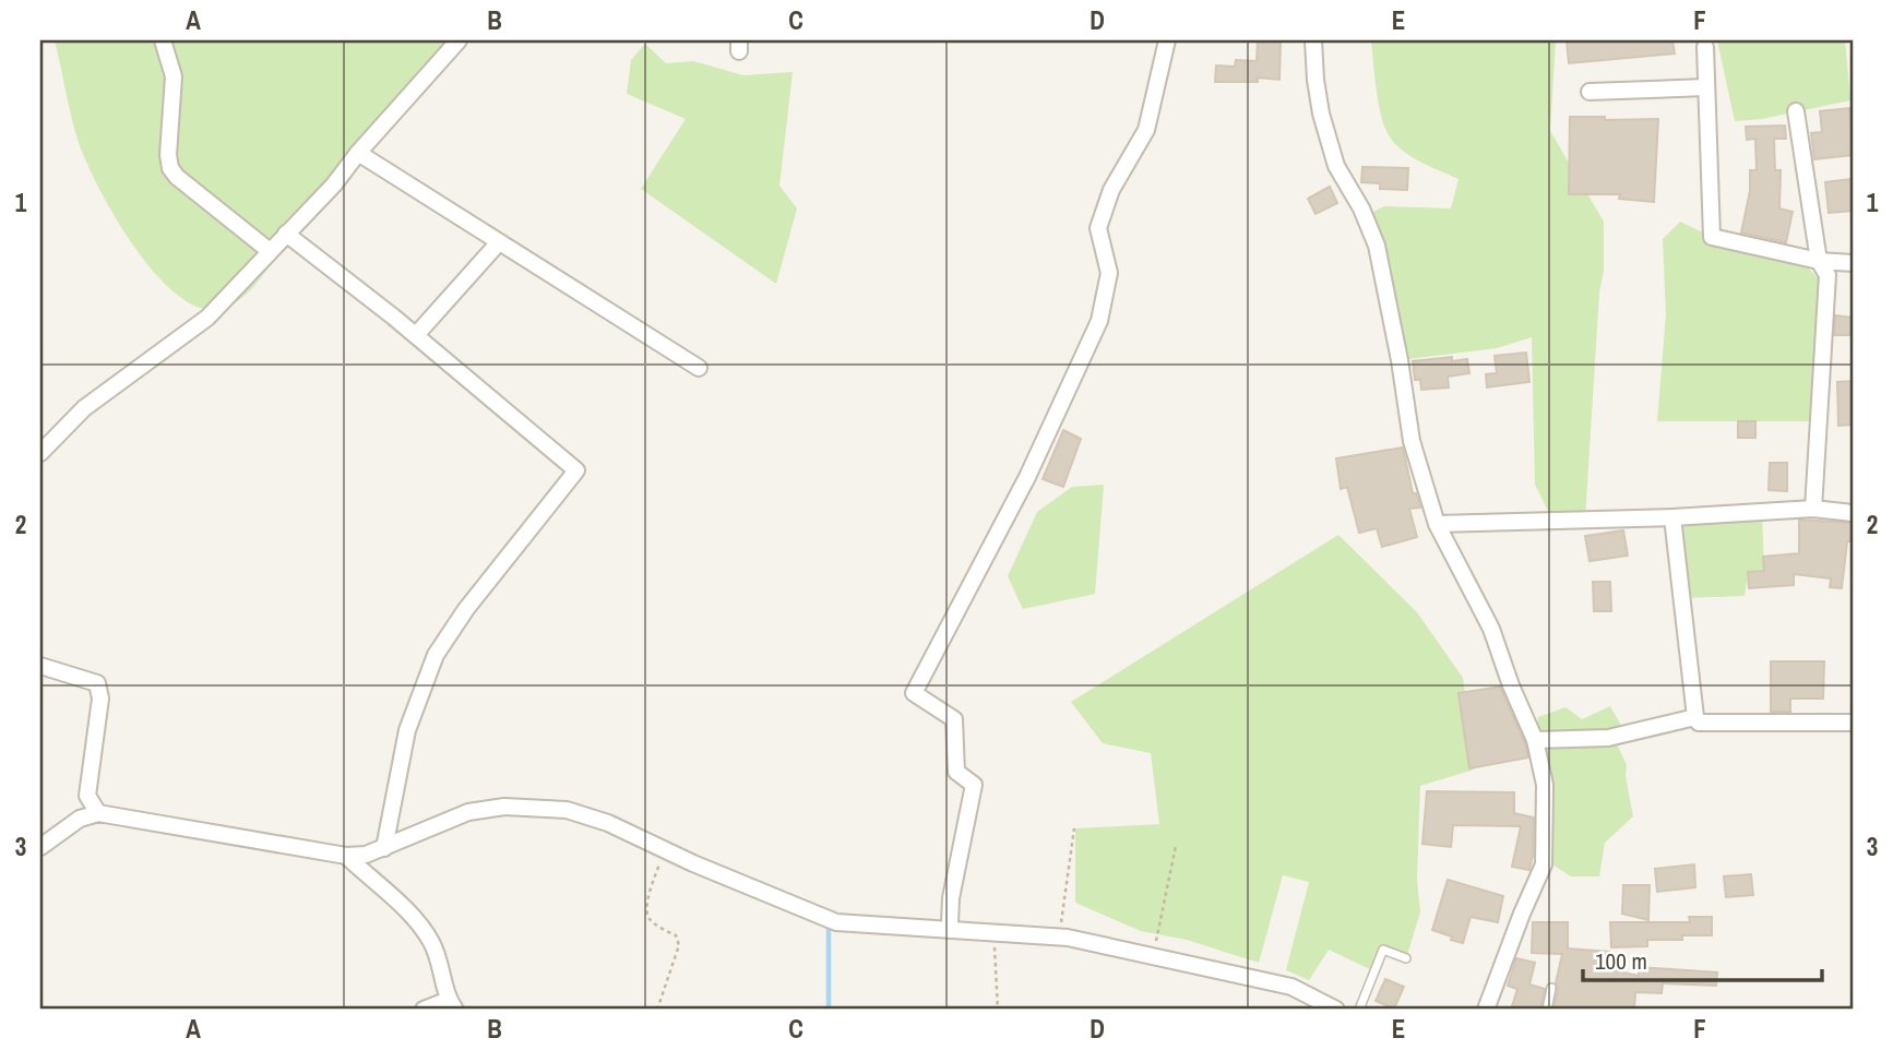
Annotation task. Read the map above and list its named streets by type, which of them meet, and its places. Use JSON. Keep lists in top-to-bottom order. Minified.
{"scale_bar":"100 m","grid":{"columns":["A","B","C","D","E","F"],"rows":["1","2","3"]}}
